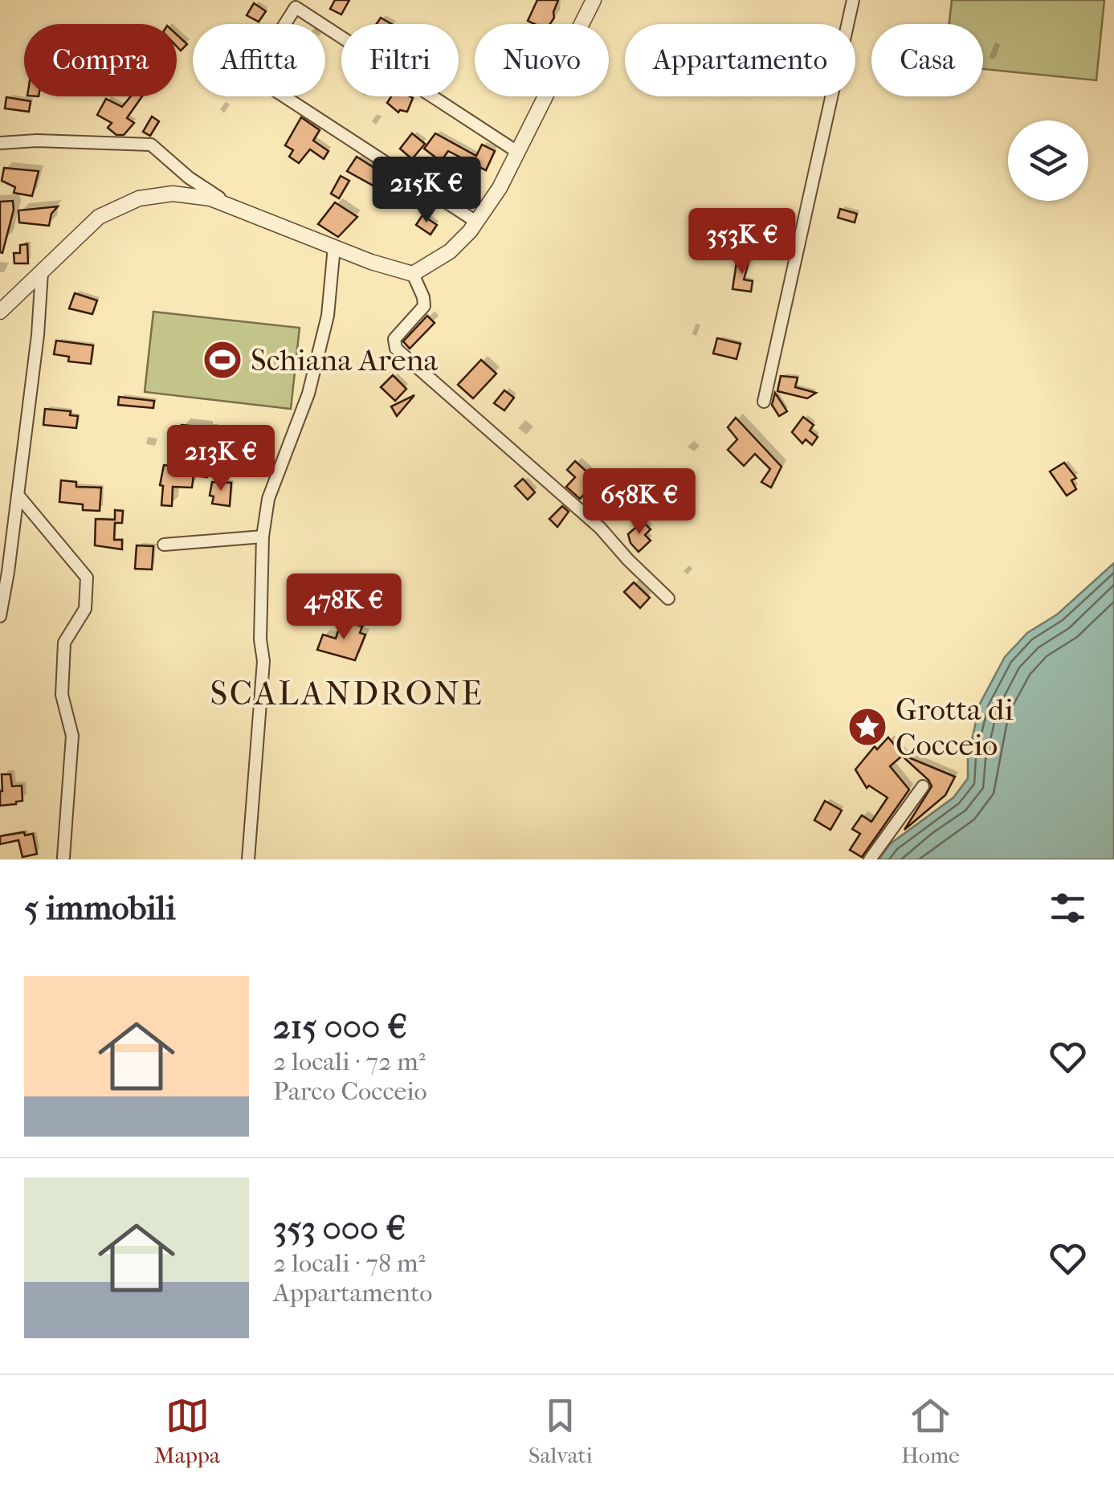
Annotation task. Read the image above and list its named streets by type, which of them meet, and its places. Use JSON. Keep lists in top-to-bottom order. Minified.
{"districts":["SCALANDRONE"],"places":{"sports":["Schiana Arena"],"place":["Grotta di Cocceio"]},"page":{"chip":["Compra","Affitta","Filtri","Nuovo","Appartamento","Casa"],"price":["215K €","353K €","213K €","658K €","478K €"],"heading":"5 immobili","list":[{"name":"215 000 €","note":"2 locali · 72 m² · Parco Cocceio"},{"name":"353 000 €","note":"2 locali · 78 m² · Appartamento"}],"tabs":["Mappa","Salvati","Home"]}}
